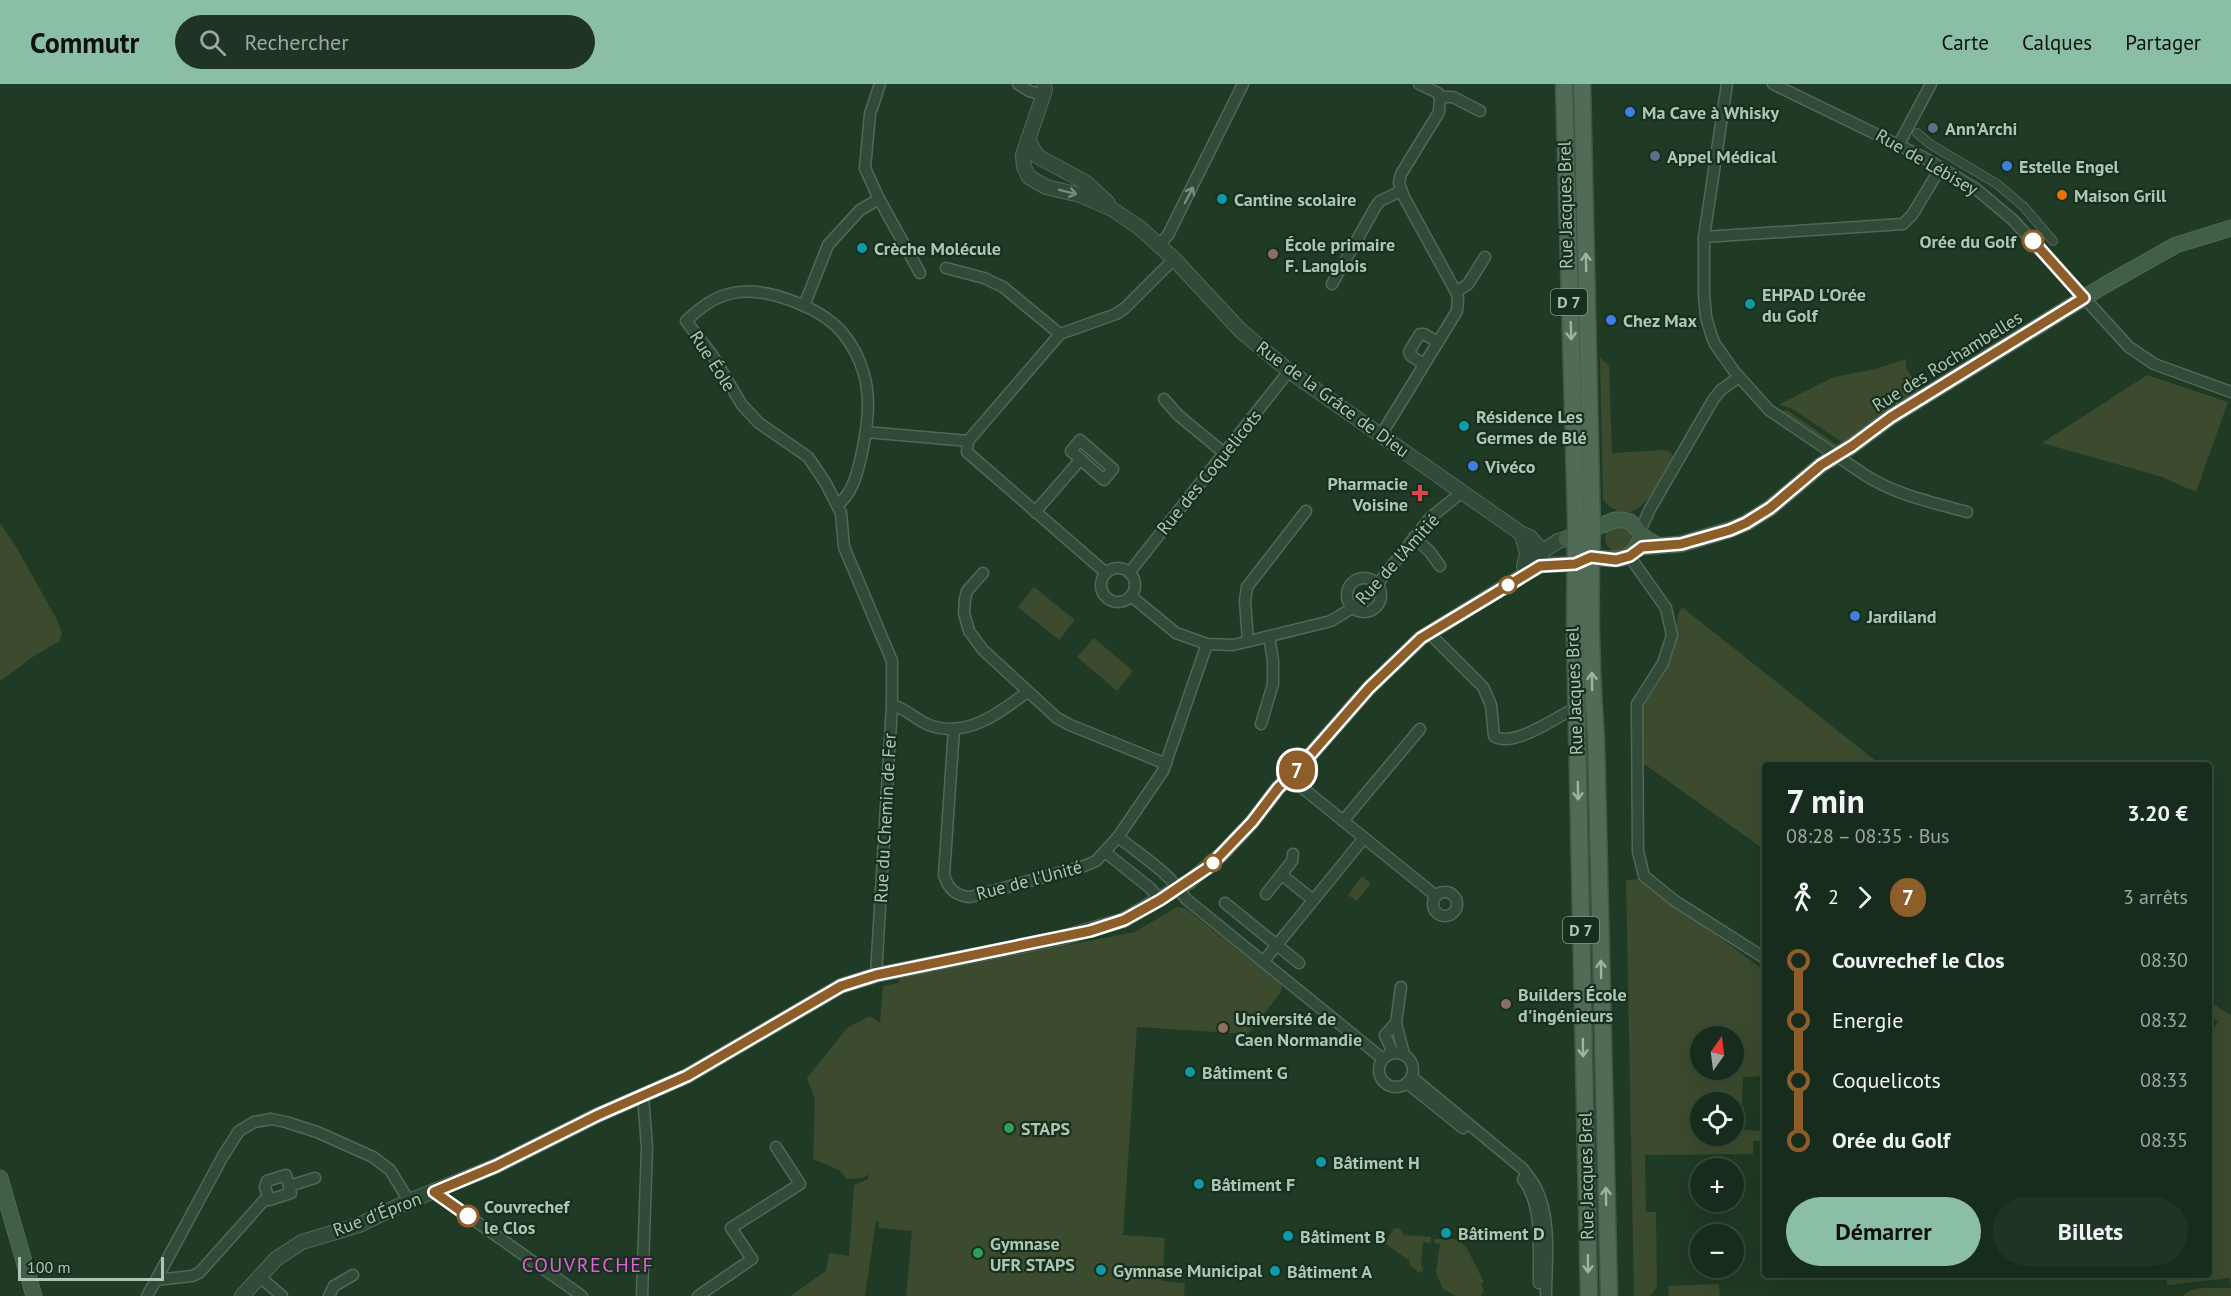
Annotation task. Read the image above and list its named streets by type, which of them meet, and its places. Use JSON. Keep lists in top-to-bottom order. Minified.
{"streets":{"main road":["Rue Jacques Brel","D 7","Rue des Rochambelles"],"street":["Rue de Lébisey","Rue Éole","Rue de la Grâce de Dieu","Rue des Coquelicots","Rue de l'Amitié","Rue du Chemin de Fer","Rue de l'Unité","Rue d'Épron"]},"crossings":[["Rue de Lébisey","Rue des Rochambelles"],["Rue Jacques Brel","Rue des Rochambelles"],["Rue Éole","Rue du Chemin de Fer"],["Rue de la Grâce de Dieu","Rue des Coquelicots"],["Rue de la Grâce de Dieu","Rue de l'Amitié"],["Rue des Coquelicots","Rue de l'Amitié"],["Rue de l'Amitié","Rue de l'Unité"],["Rue du Chemin de Fer","Rue d'Épron"]],"districts":["COUVRECHEF"],"places":{"other":["Ma Cave à Whisky","Ann'Archi","Appel Médical","Estelle Engel","Maison Grill","Cantine scolaire","Orée du Golf","Crèche Molécule","École primaire F. Langlois","EHPAD L'Orée du Golf","Chez Max","Résidence Les Germes de Blé","Vivéco","Jardiland","Builders École d'ingénieurs","Université de Caen Normandie","Bâtiment G","STAPS","Bâtiment H","Bâtiment F","Couvrechef le Clos","Bâtiment D","Bâtiment B","Gymnase UFR STAPS","Gymnase Municipal","Bâtiment A"],"health":["Pharmacie Voisine"]},"lines":["bus line 7"],"scale_bar":"100 m","north":"top","page":{"header":"Commutr","search":"Rechercher","nav":["Carte","Calques","Partager"],"on_map":"7","heading":["7 min","08:28 – 08:35 · Bus","3.20 €"],"legs":["2","7","3 arrêts"],"list":[{"name":"Couvrechef le Clos","value":"08:30"},{"name":"Energie","value":"08:32"},{"name":"Coquelicots","value":"08:33"},{"name":"Orée du Golf","value":"08:35"}],"map_buttons":["+","−"],"buttons":["Démarrer","Billets"],"scale":"100 m"}}
